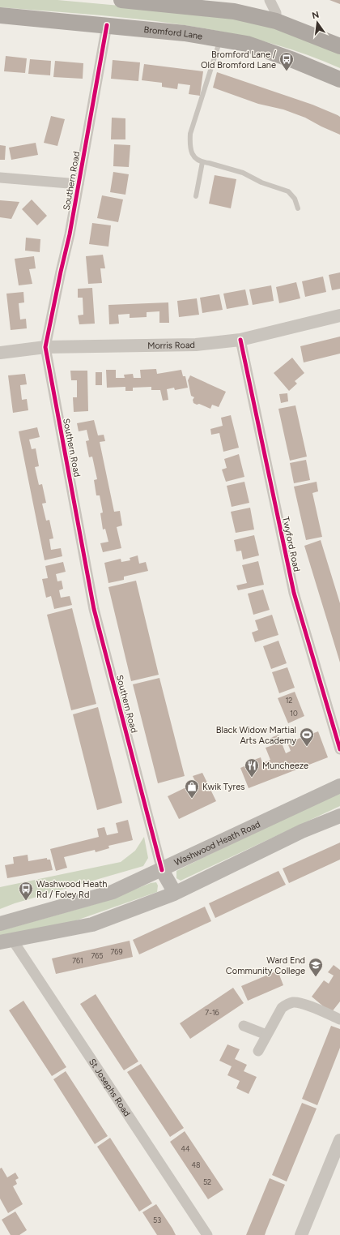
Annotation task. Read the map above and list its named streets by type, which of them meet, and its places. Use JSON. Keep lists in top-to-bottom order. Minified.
{"streets":{"main road":["Bromford Lane","Washwood Heath Road"],"street":["Southern Road","Morris Road","Twyford Road","St Josephs Road"]},"crossings":[["Bromford Lane","Southern Road"],["Southern Road","Morris Road"],["Southern Road","Washwood Heath Road"],["Morris Road","Twyford Road"]],"places":{"bus stop":["Bromford Lane / Old Bromford Lane","Washwood Heath Rd / Foley Rd"],"sports":["Black Widow Martial Arts Academy"],"restaurant":["Muncheeze"],"shop":["Kwik Tyres"],"school or university":["Ward End Community College"]},"house_numbers":["12","10","769","765","761","7-16","44","48","52","53"],"north":"top"}
